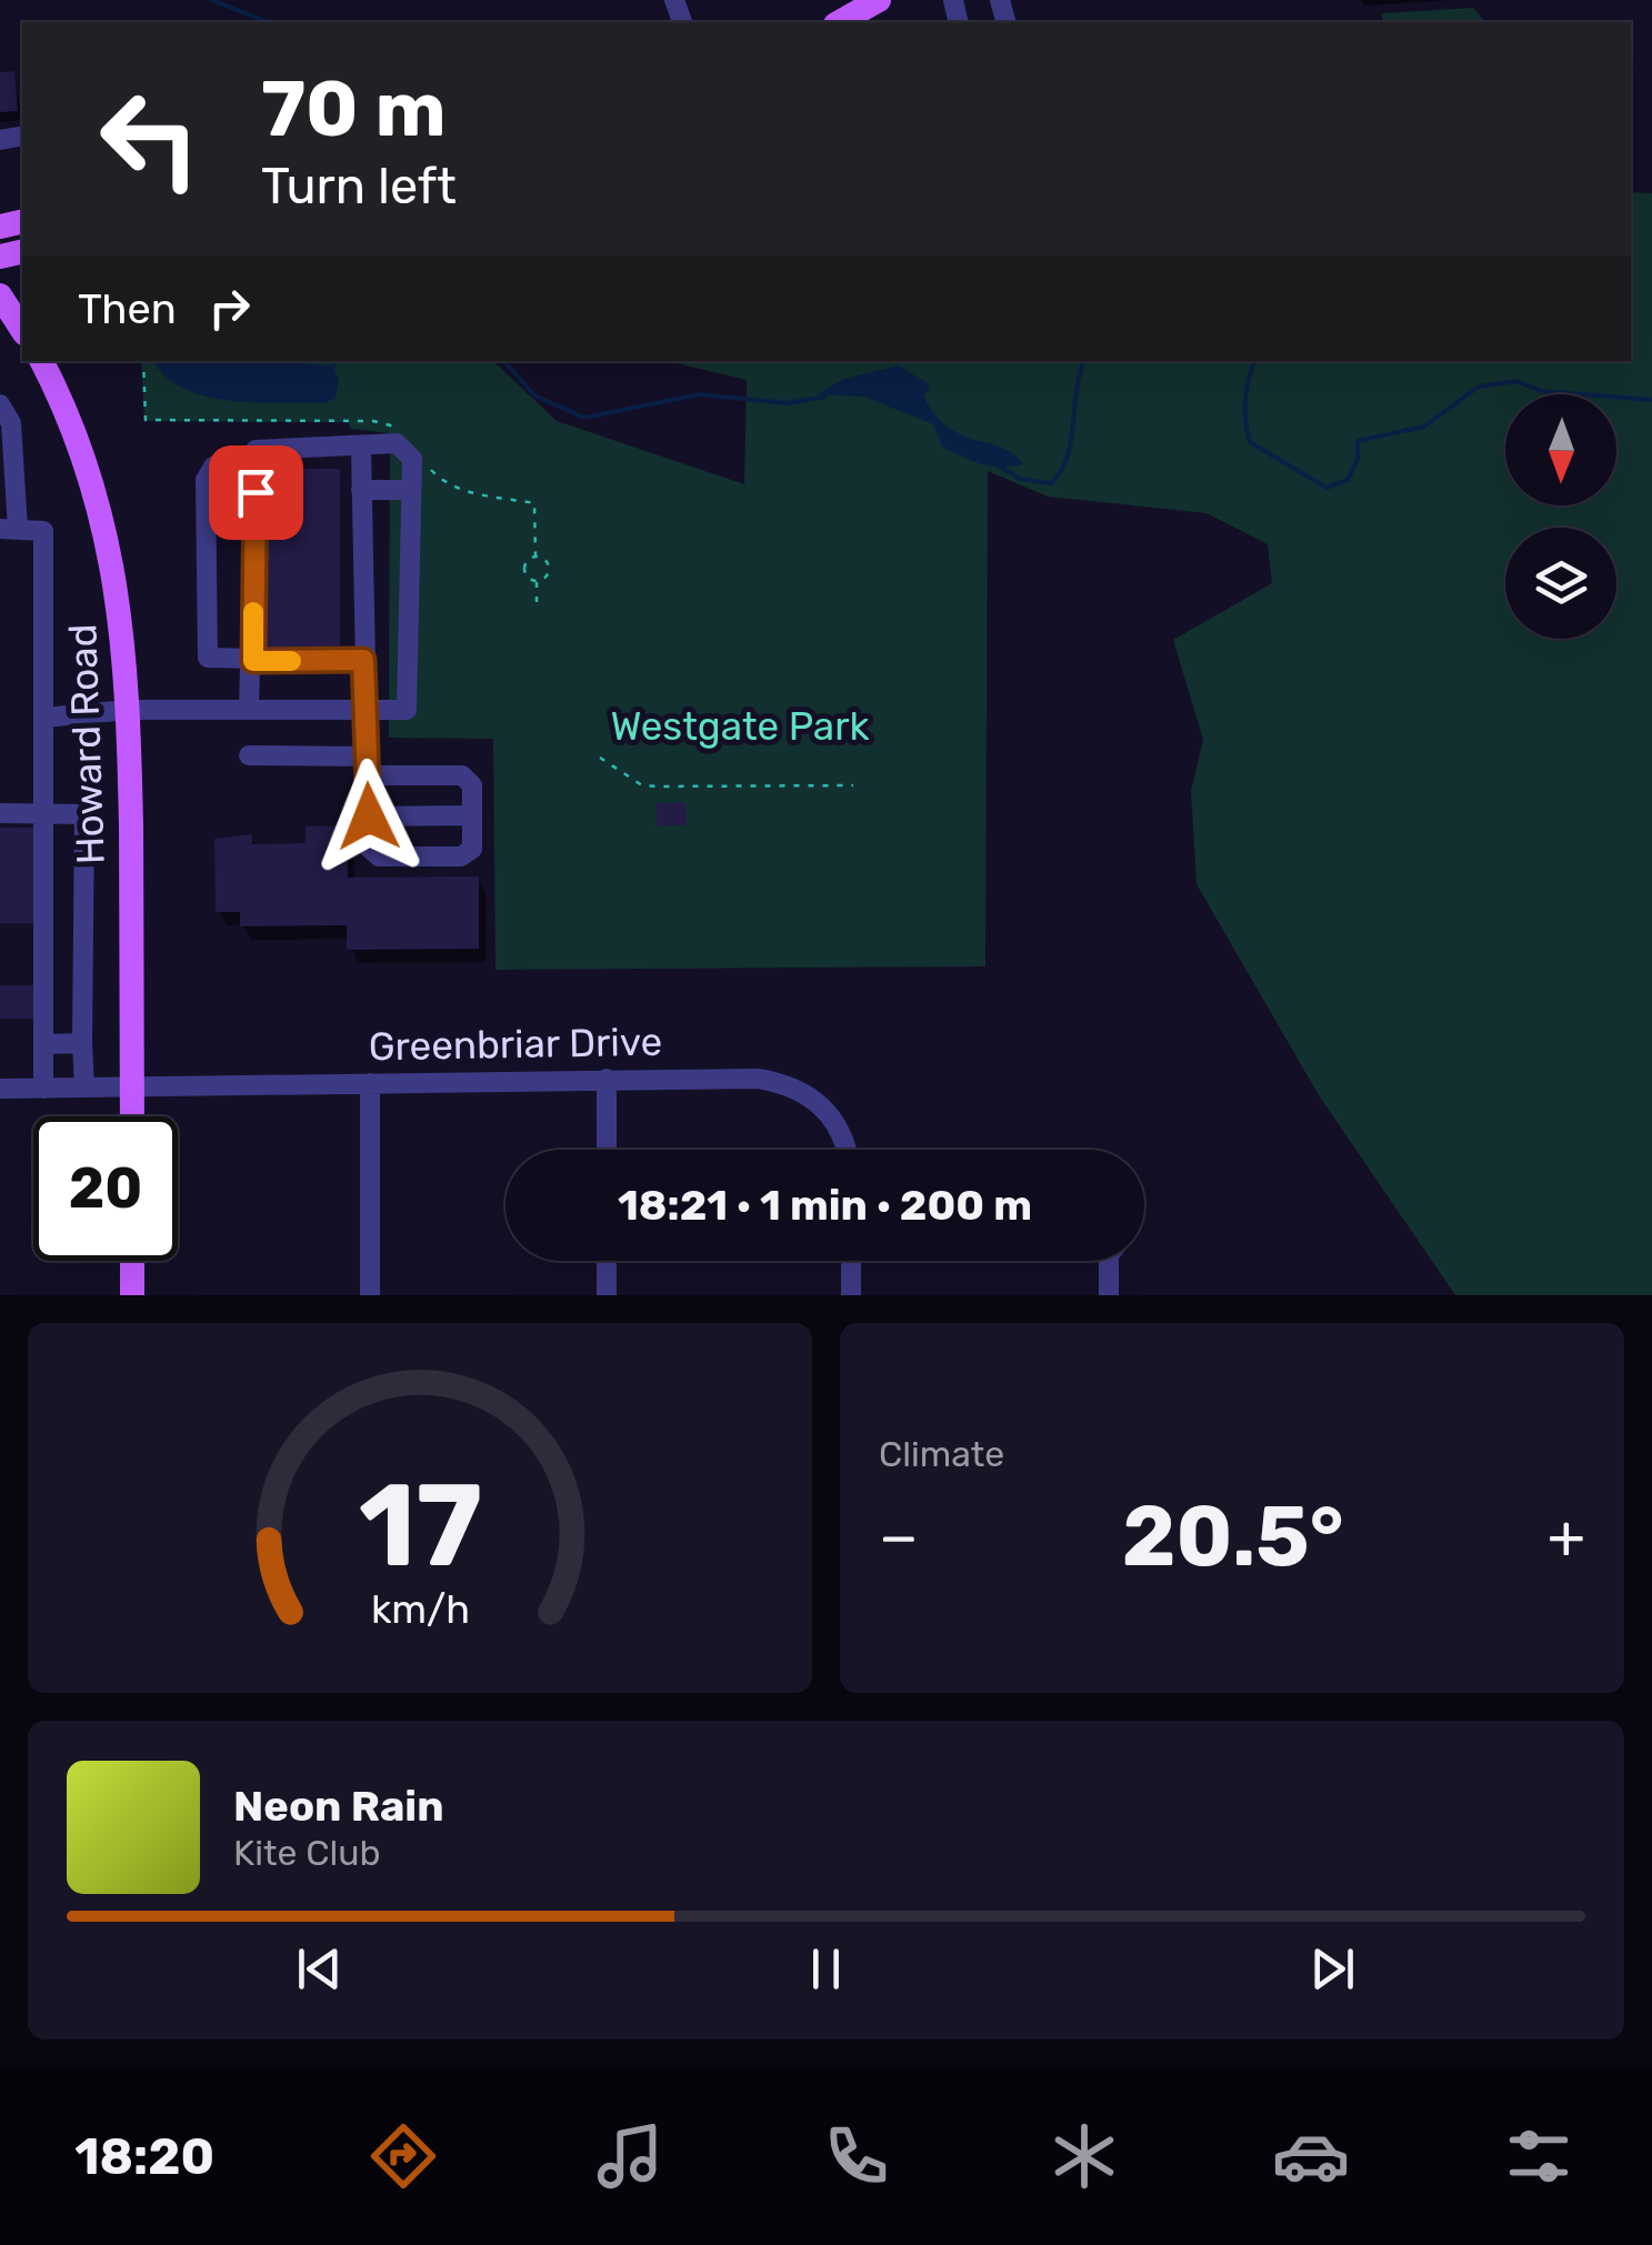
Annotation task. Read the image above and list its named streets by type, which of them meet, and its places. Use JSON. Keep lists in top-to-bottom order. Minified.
{"streets":{"main road":["Howard Road"],"street":["Greenbriar Drive"]},"crossings":[["Howard Road","Greenbriar Drive"]],"parks":["Westgate Park"],"north":"bottom","page":{"turn":["70 m","Turn left"],"then":"Then","limit":"20","trip":"18:21 · 1 min · 200 m","tile":"Climate","heat":["−","20.5°","+"],"song":["Neon Rain","Kite Club"],"tabs":"18:20","gauge":["17","km/h"]}}
